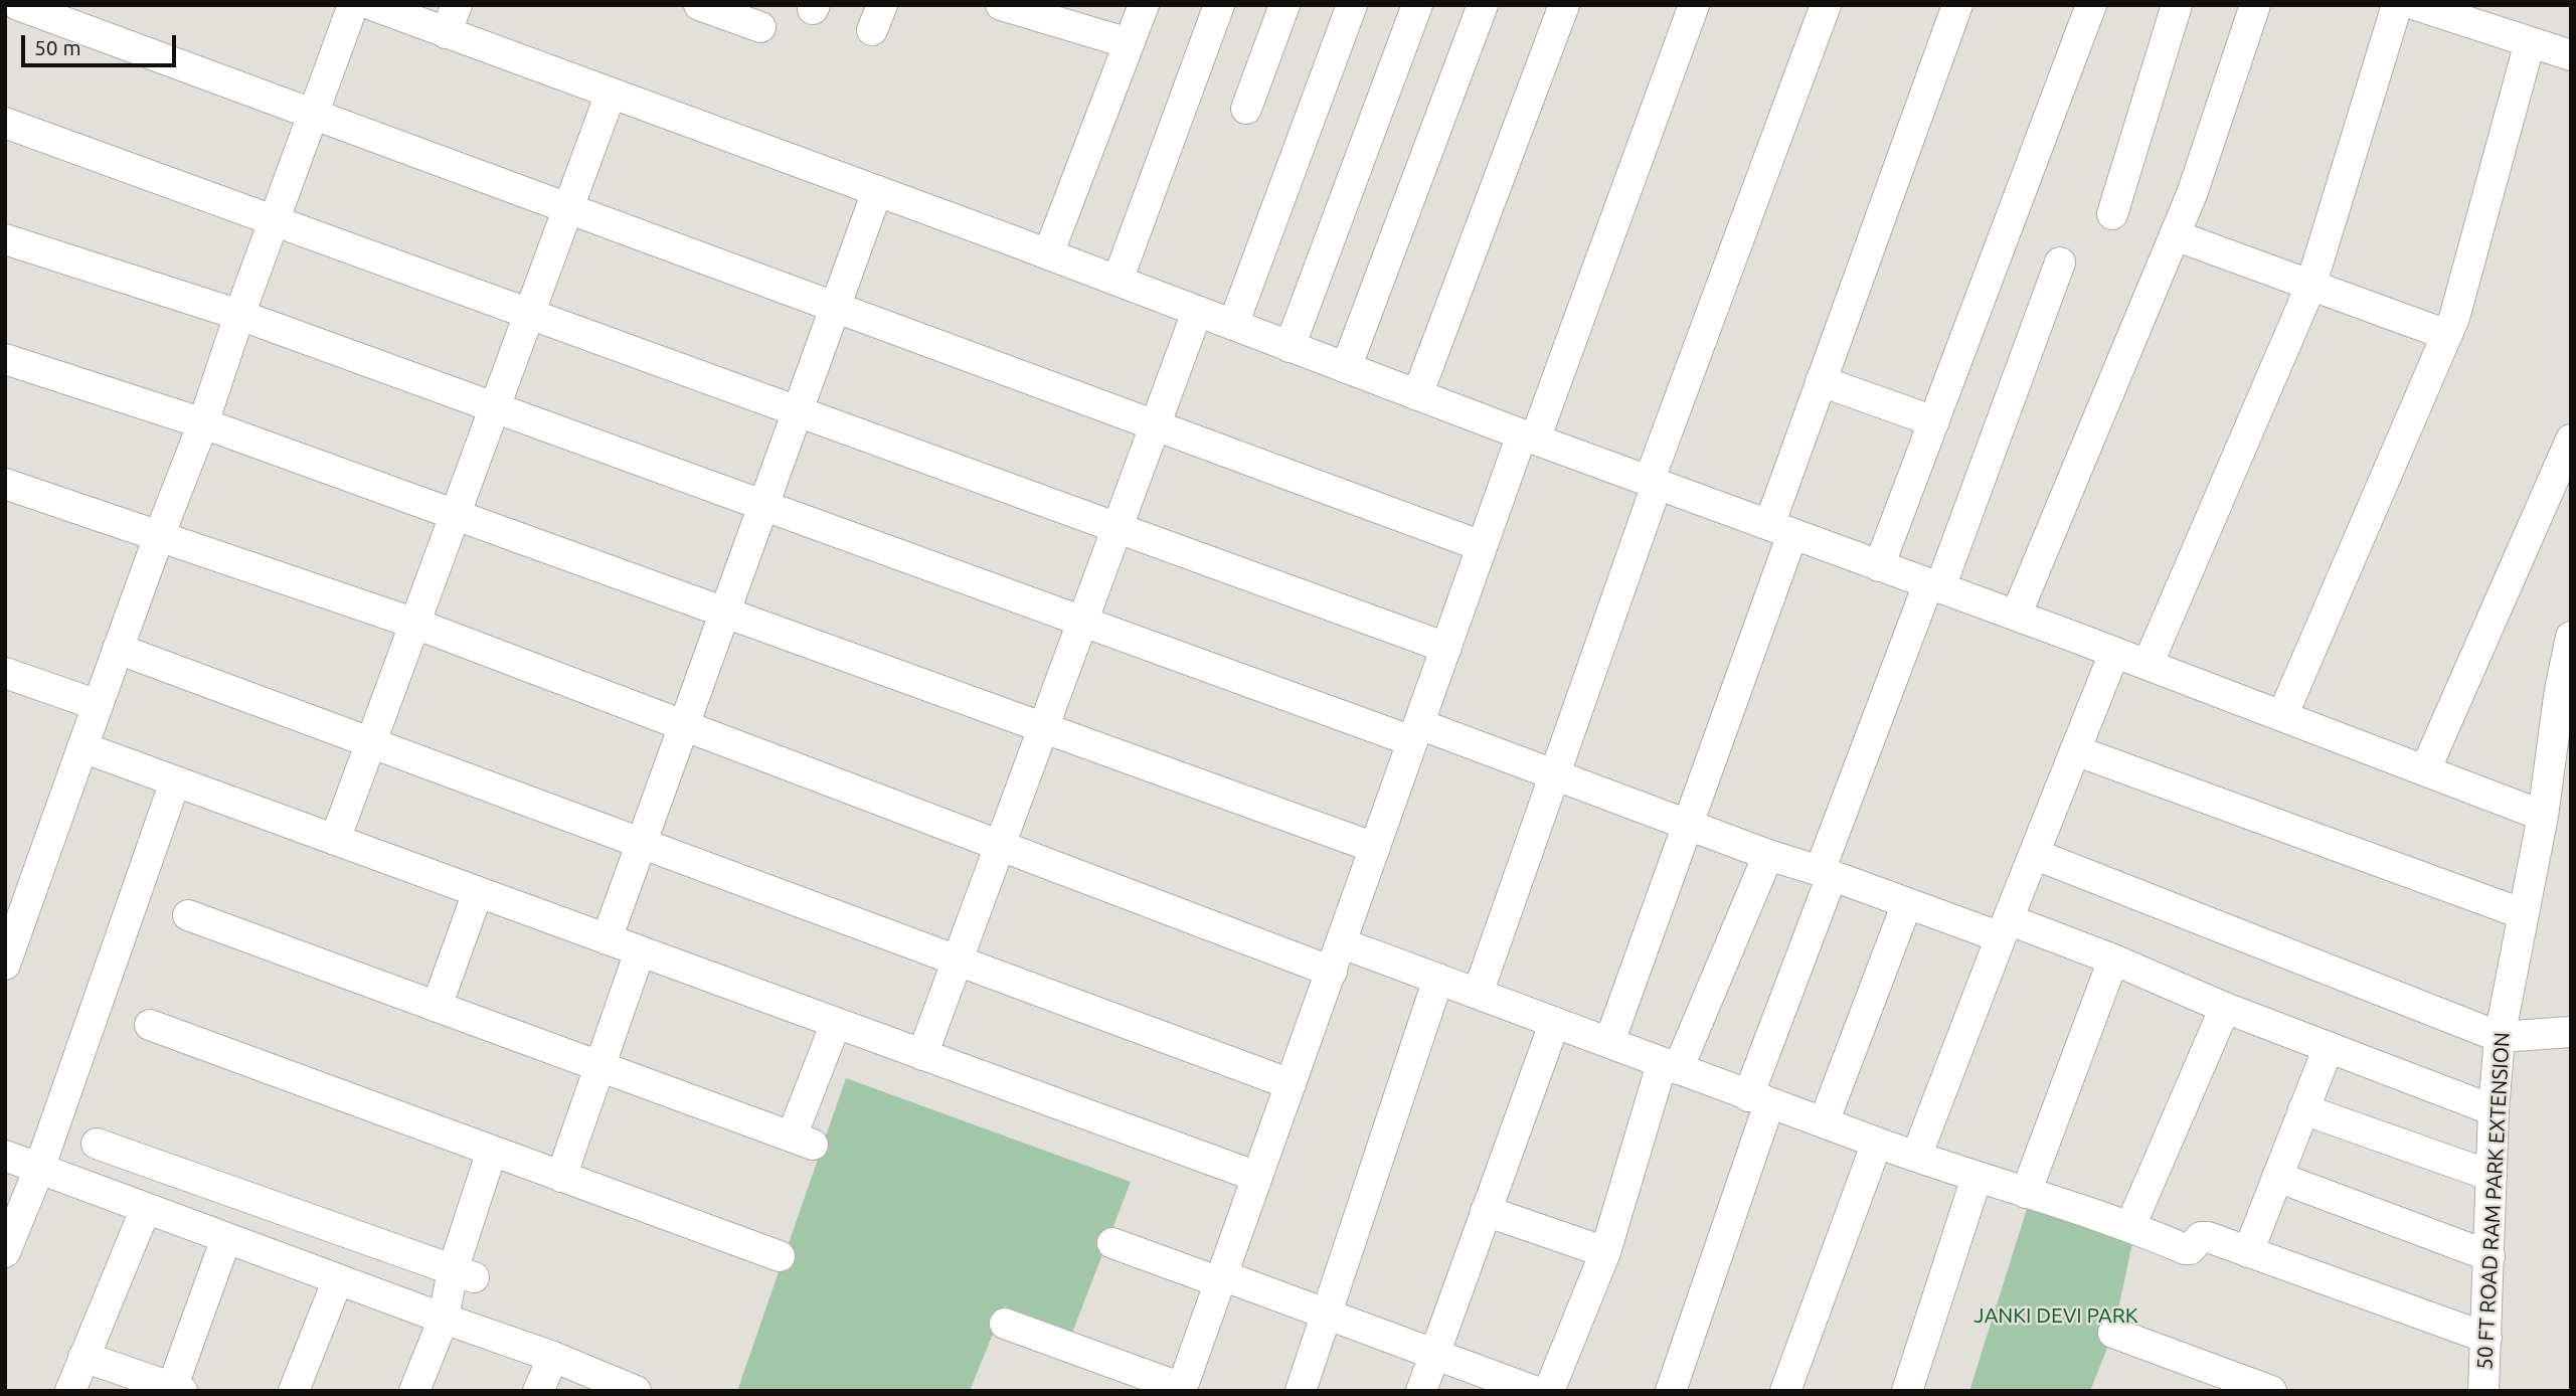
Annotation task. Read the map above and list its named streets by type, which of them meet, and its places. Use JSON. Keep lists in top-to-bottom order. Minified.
{"streets":{"street":["50 FT ROAD RAM PARK EXTENSION"]},"parks":["JANKI DEVI PARK"],"scale_bar":"50 m"}
